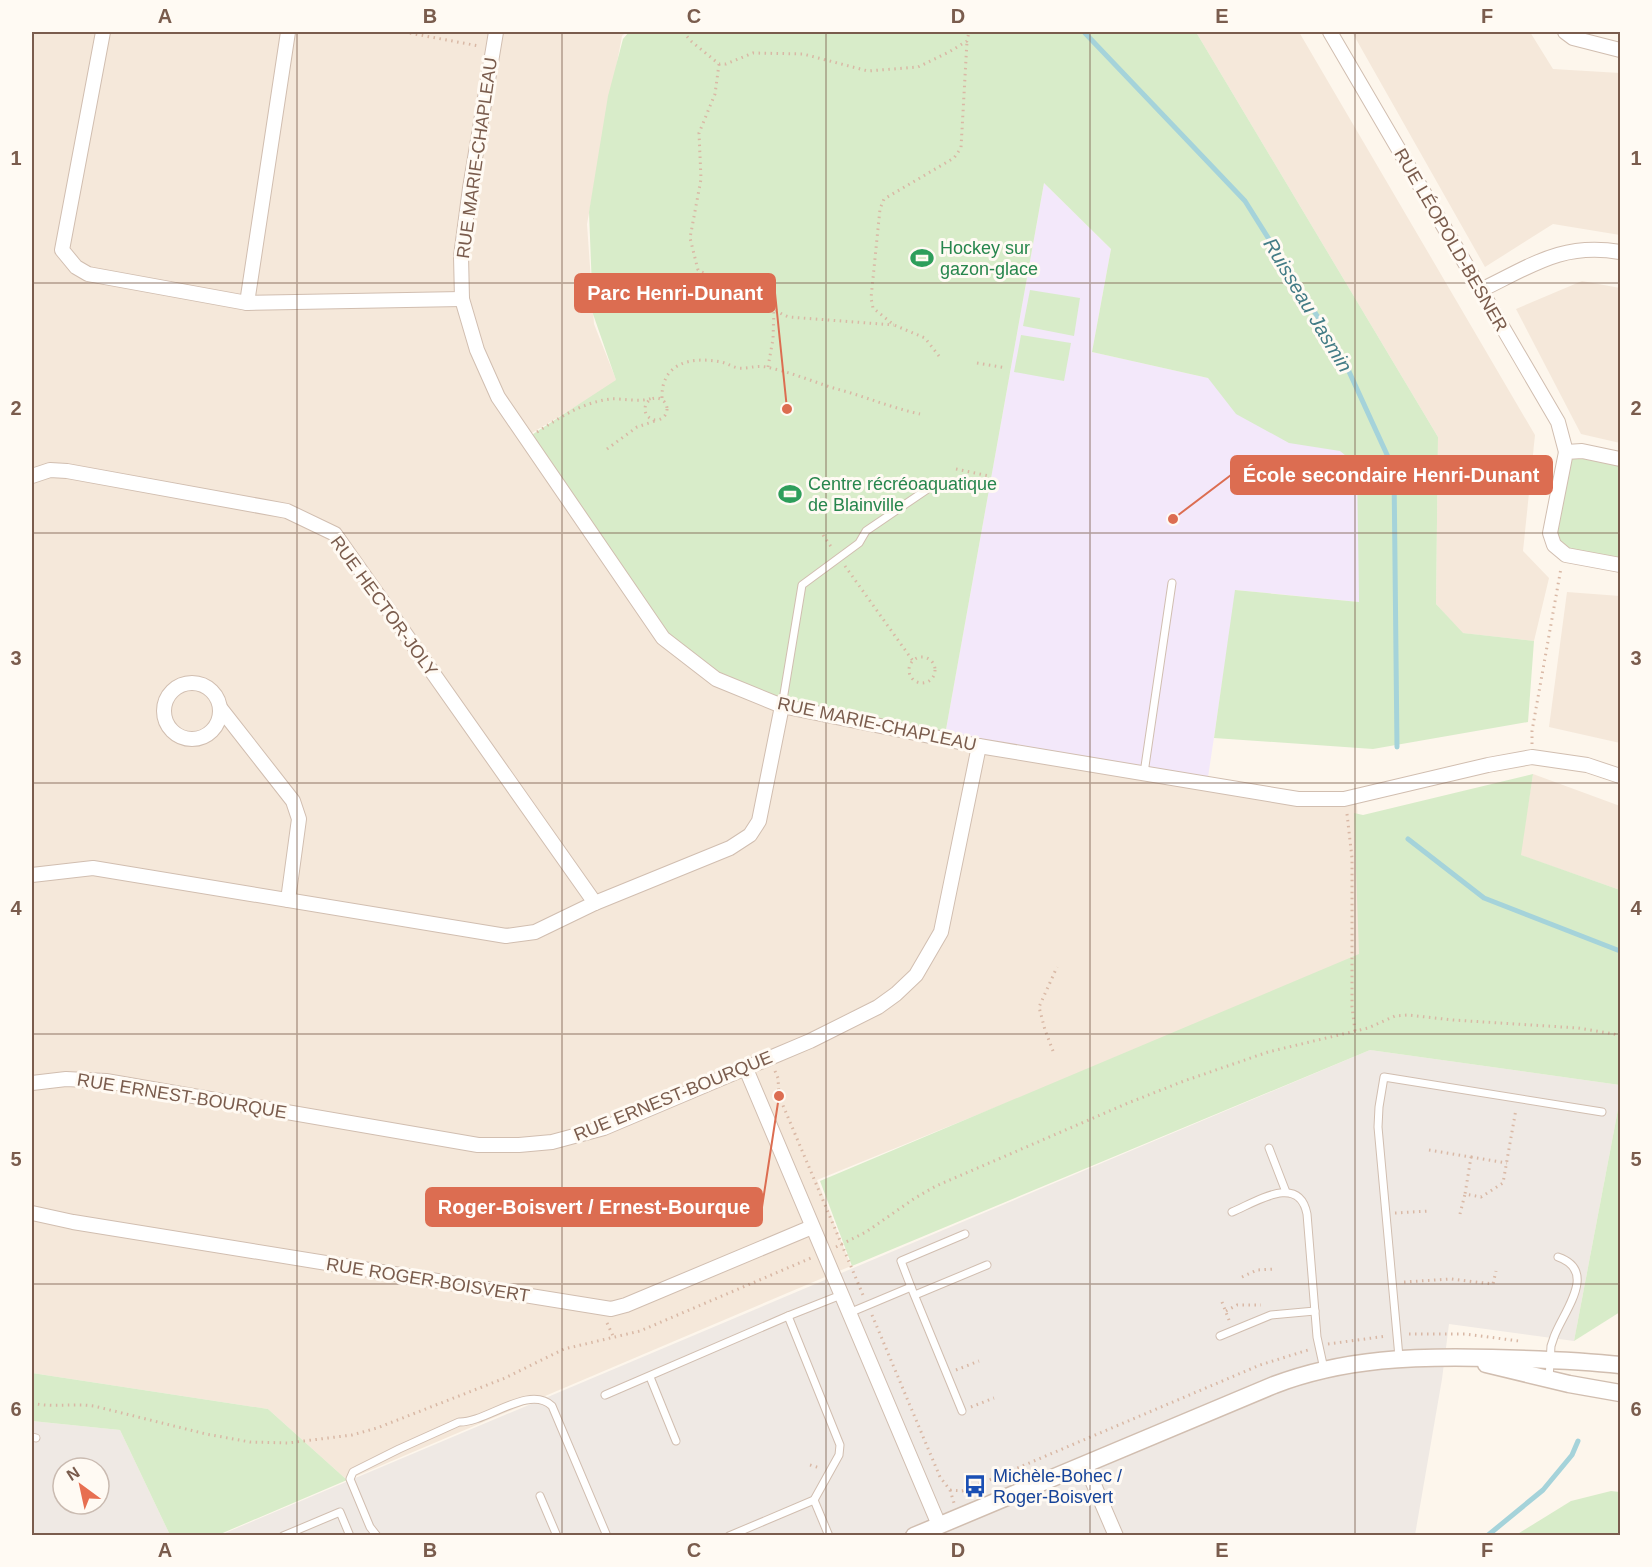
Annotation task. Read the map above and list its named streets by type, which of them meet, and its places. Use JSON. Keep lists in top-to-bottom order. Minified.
{"streets":{"street":["RUE MARIE-CHAPLEAU","RUE LÉOPOLD-BESNER","RUE HECTOR-JOLY","RUE ERNEST-BOURQUE","RUE ROGER-BOISVERT"]},"crossings":[["RUE MARIE-CHAPLEAU","RUE ERNEST-BOURQUE"]],"water":["Ruisseau Jasmin"],"places":{"sports":["Hockey sur gazon-glace","Centre récréoaquatique de Blainville"],"other":["Parc Henri-Dunant","École secondaire Henri-Dunant","Roger-Boisvert / Ernest-Bourque"],"bus stop":["Michèle-Bohec / Roger-Boisvert"]},"north":"top left","grid":{"columns":["A","B","C","D","E","F"],"rows":["1","2","3","4","5","6"]}}
